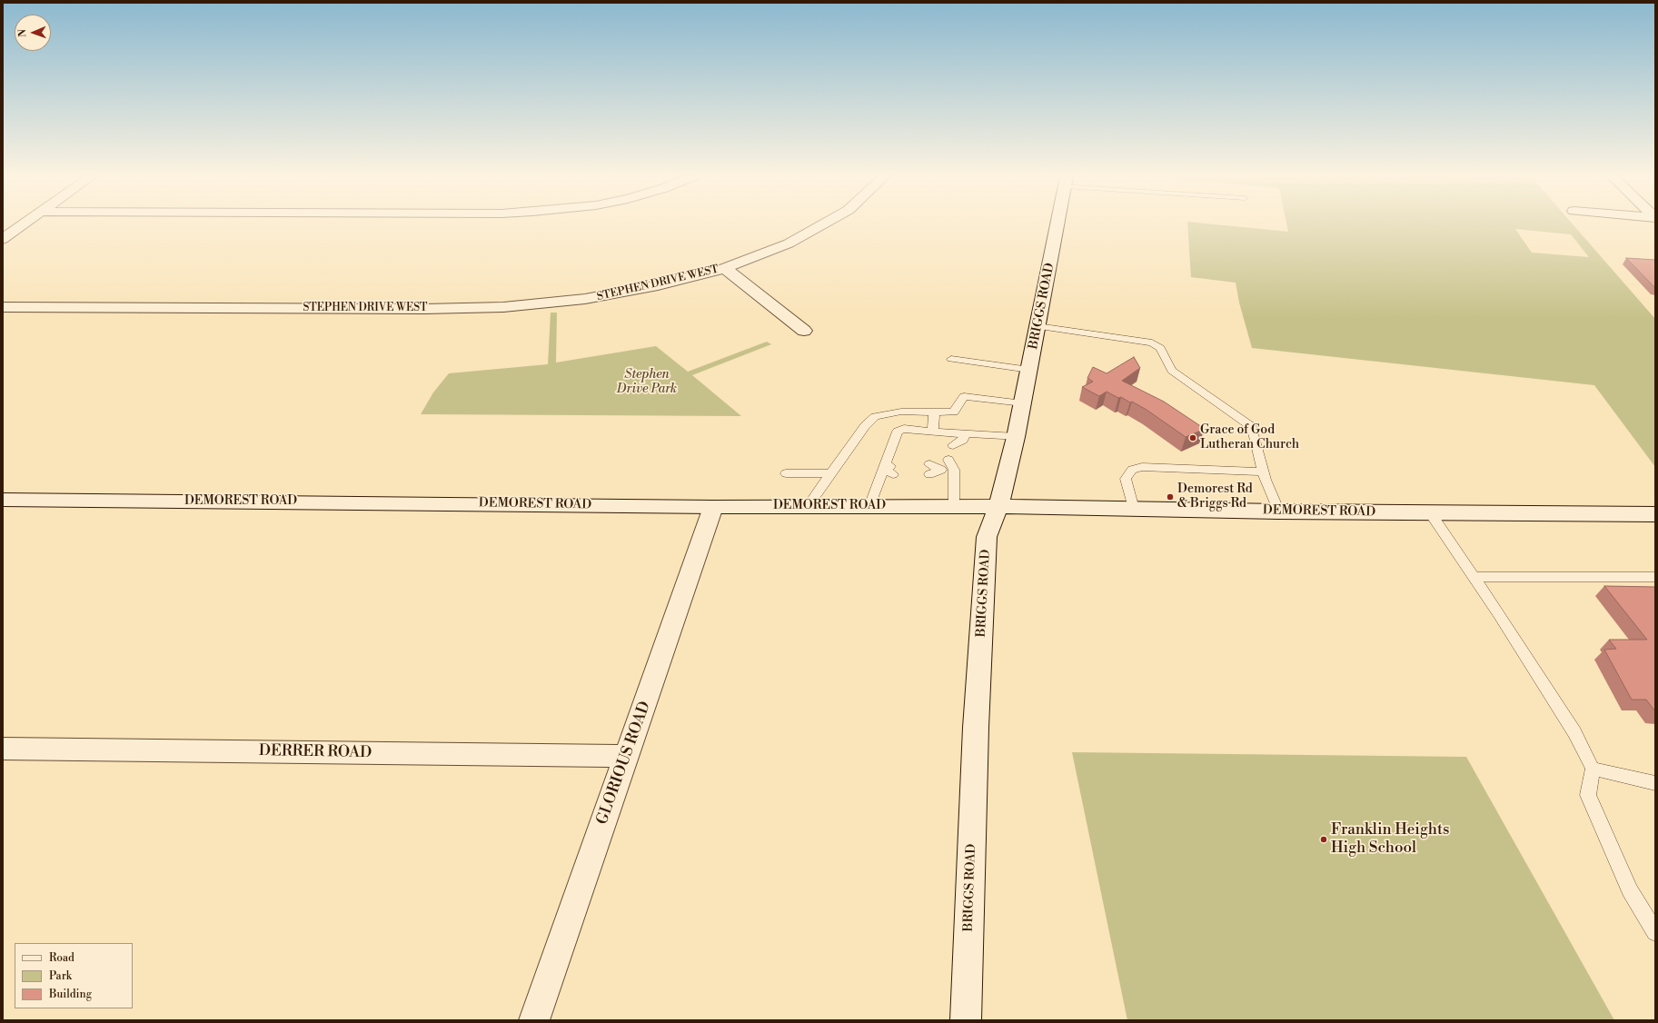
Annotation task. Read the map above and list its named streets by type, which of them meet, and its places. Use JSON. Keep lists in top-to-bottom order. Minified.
{"streets":{"street":["STEPHEN DRIVE WEST","BRIGGS ROAD","DEMOREST ROAD","DERRER ROAD","GLORIOUS ROAD"]},"crossings":[["BRIGGS ROAD","DEMOREST ROAD"],["DEMOREST ROAD","GLORIOUS ROAD"],["DERRER ROAD","GLORIOUS ROAD"]],"parks":["Stephen Drive Park"],"places":["Grace of God Lutheran Church","Demorest Rd & Briggs Rd","Franklin Heights High School"],"legend":["Road","Park","Building"],"north":"left"}
